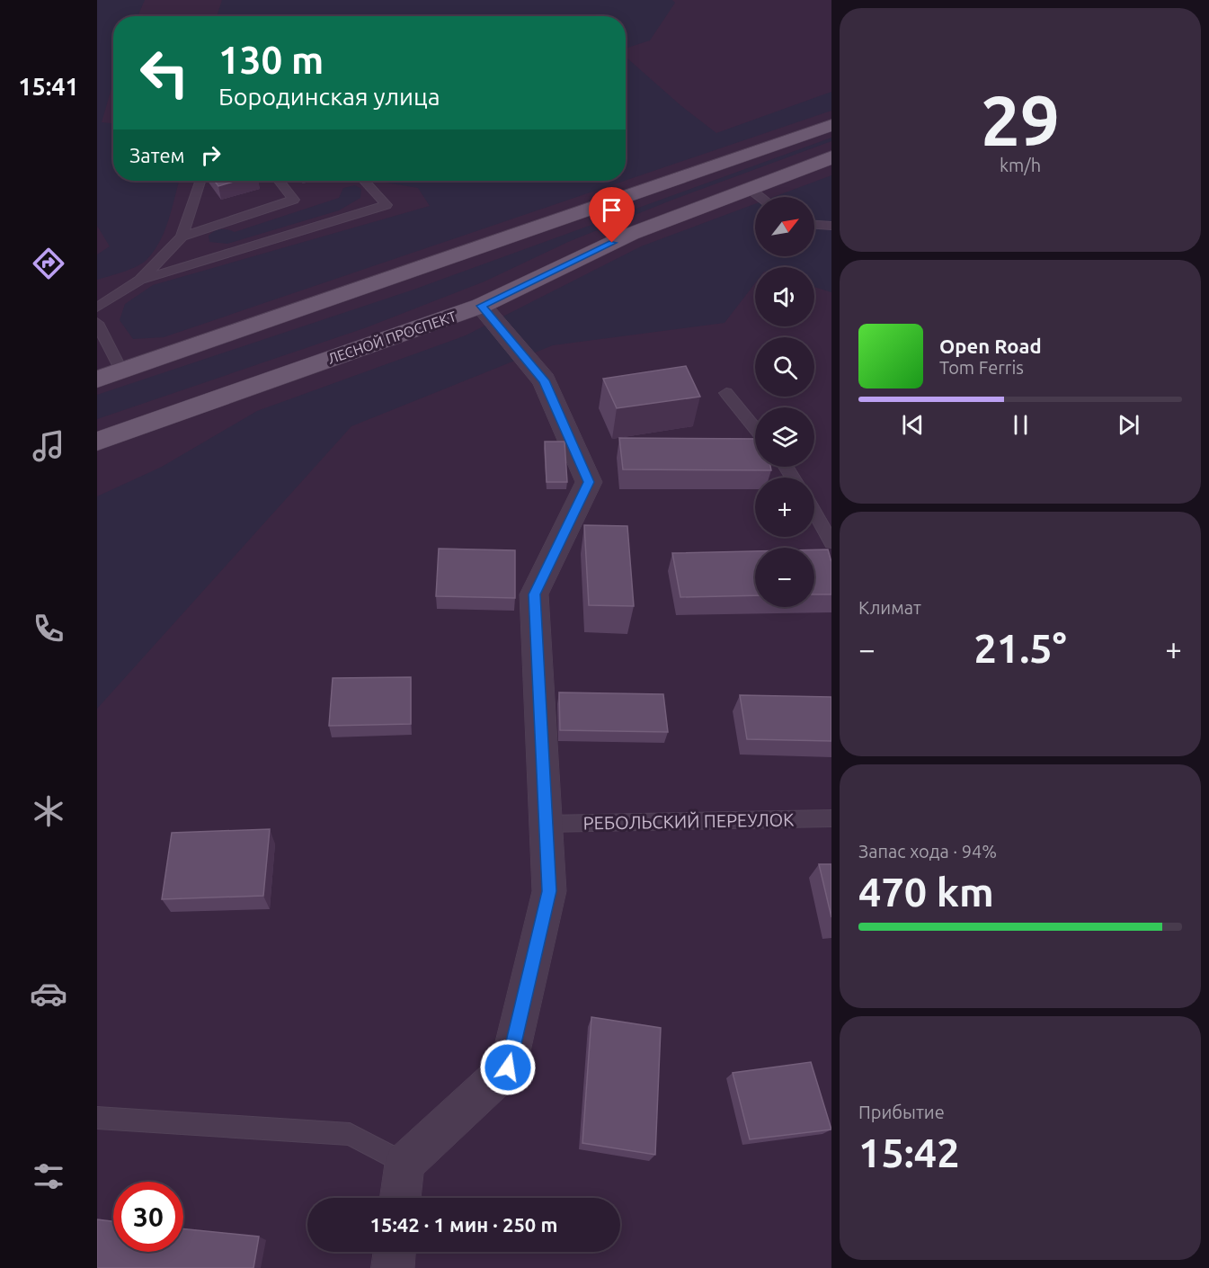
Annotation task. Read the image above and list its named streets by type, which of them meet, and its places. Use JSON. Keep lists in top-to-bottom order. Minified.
{"streets":{"main road":["ЛЕСНОЙ ПРОСПЕКТ"],"lane":["РЕБОЛЬСКИЙ ПЕРЕУЛОК"]},"north":"top right","page":{"tabs":"15:41","tile":[["29","km/h"],"Климат",["Запас хода · 94%","470 km"],["Прибытие","15:42"]],"turn":["130 m","Бородинская улица"],"then":"Затем","map_buttons":["+","−"],"song":["Open Road","Tom Ferris"],"heat":["−","21.5°","+"],"limit":"30","trip":"15:42 · 1 мин · 250 m"}}
